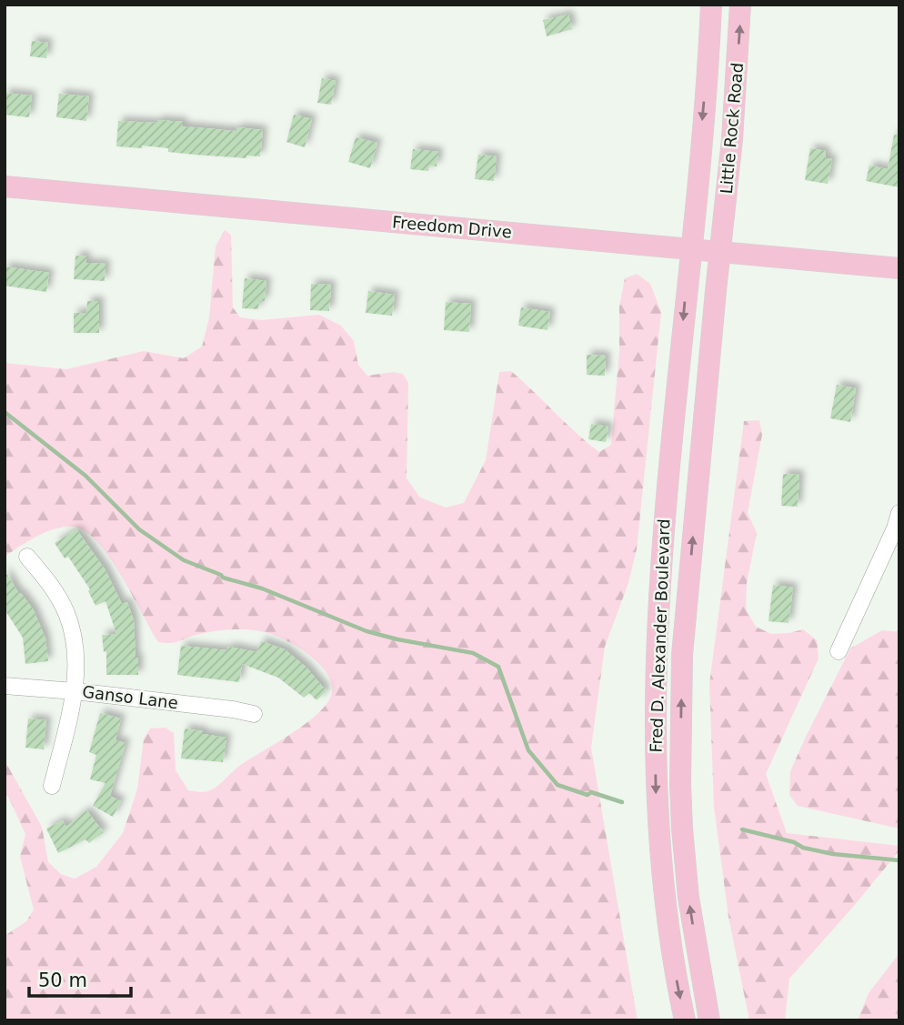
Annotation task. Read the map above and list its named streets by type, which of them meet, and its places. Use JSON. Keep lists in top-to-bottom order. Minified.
{"streets":{"main road":["Little Rock Road","Freedom Drive","Fred D. Alexander Boulevard"],"street":["Ganso Lane"]},"crossings":[["Little Rock Road","Freedom Drive"],["Little Rock Road","Fred D. Alexander Boulevard"],["Freedom Drive","Fred D. Alexander Boulevard"]],"scale_bar":"50 m"}
